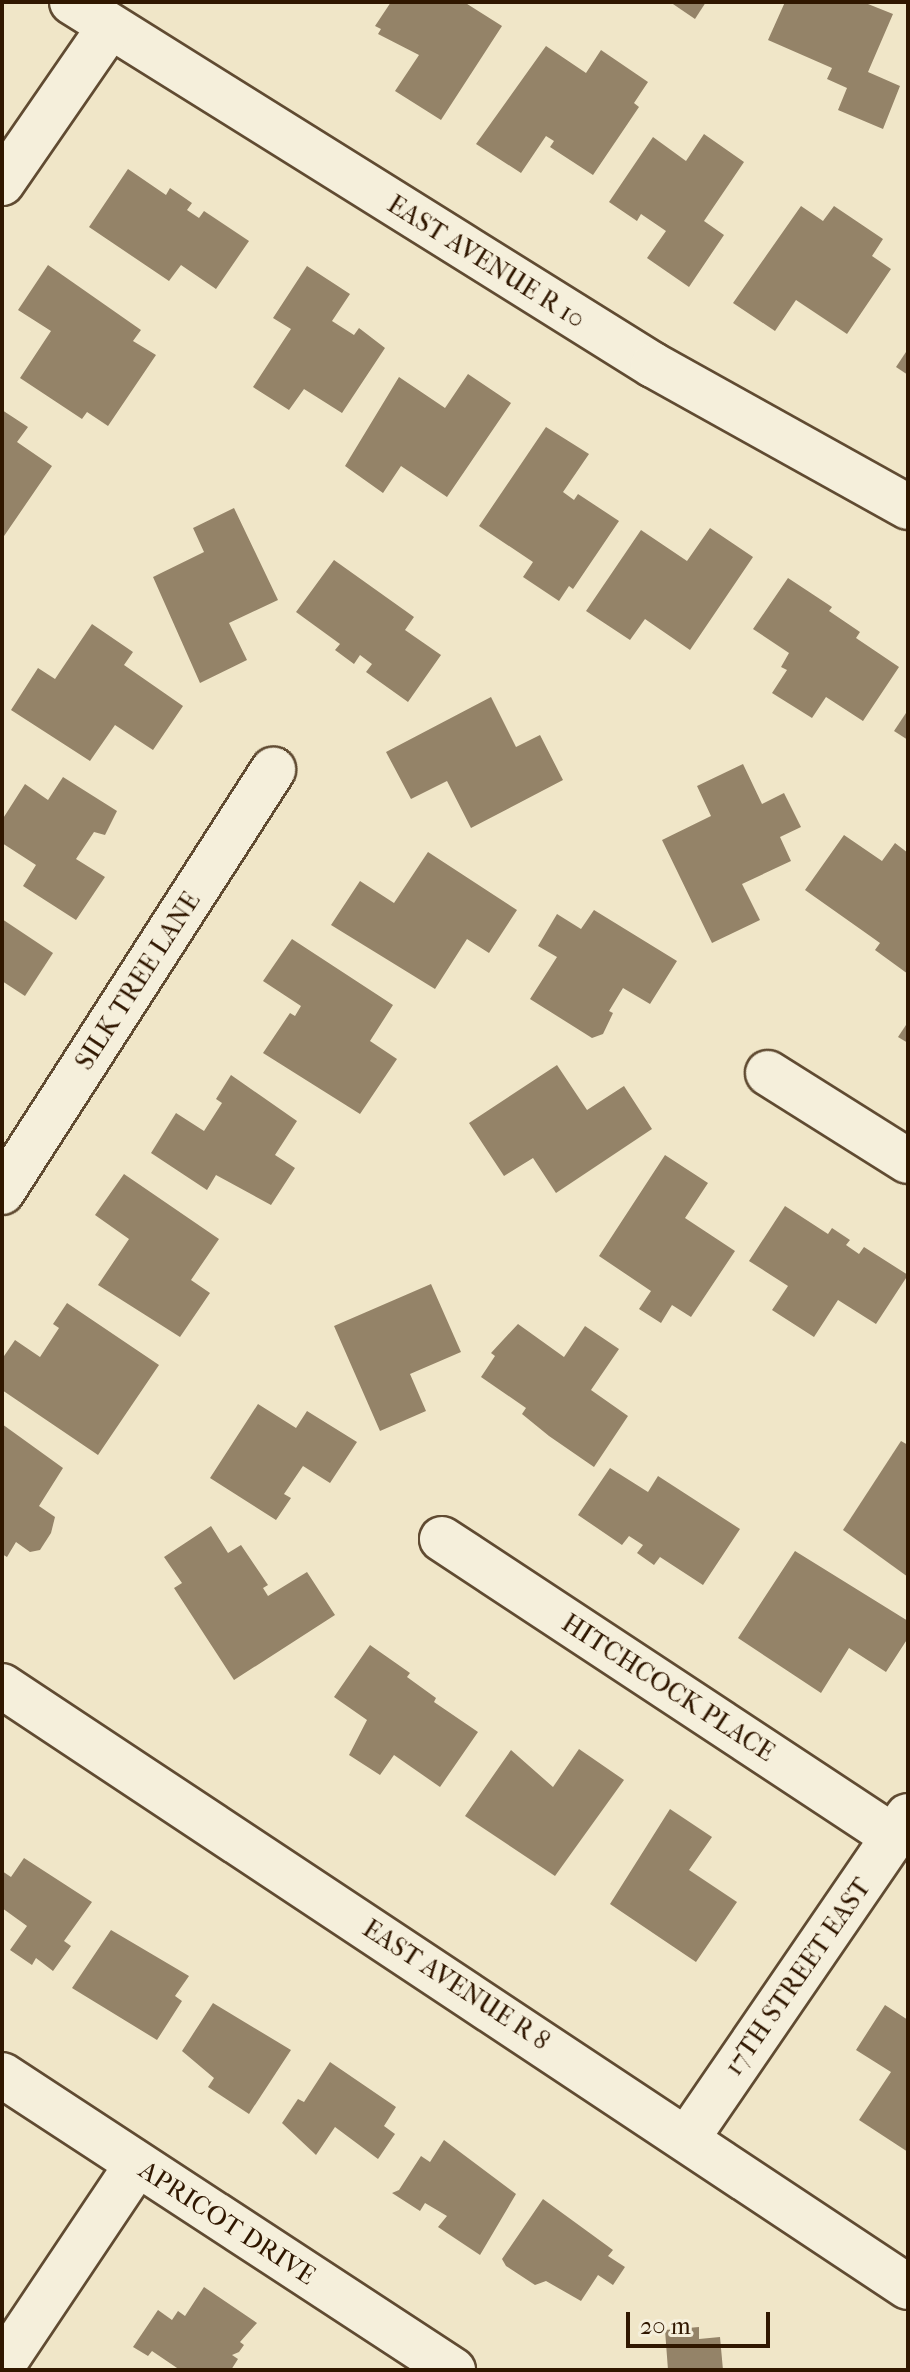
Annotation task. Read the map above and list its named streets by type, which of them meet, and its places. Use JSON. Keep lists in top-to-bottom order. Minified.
{"streets":{"street":["EAST AVENUE R 10","SILK TREE LANE","HITCHCOCK PLACE","17TH STREET EAST","EAST AVENUE R 8","APRICOT DRIVE"]},"crossings":[["HITCHCOCK PLACE","17TH STREET EAST"],["17TH STREET EAST","EAST AVENUE R 8"]],"scale_bar":"20 m"}
